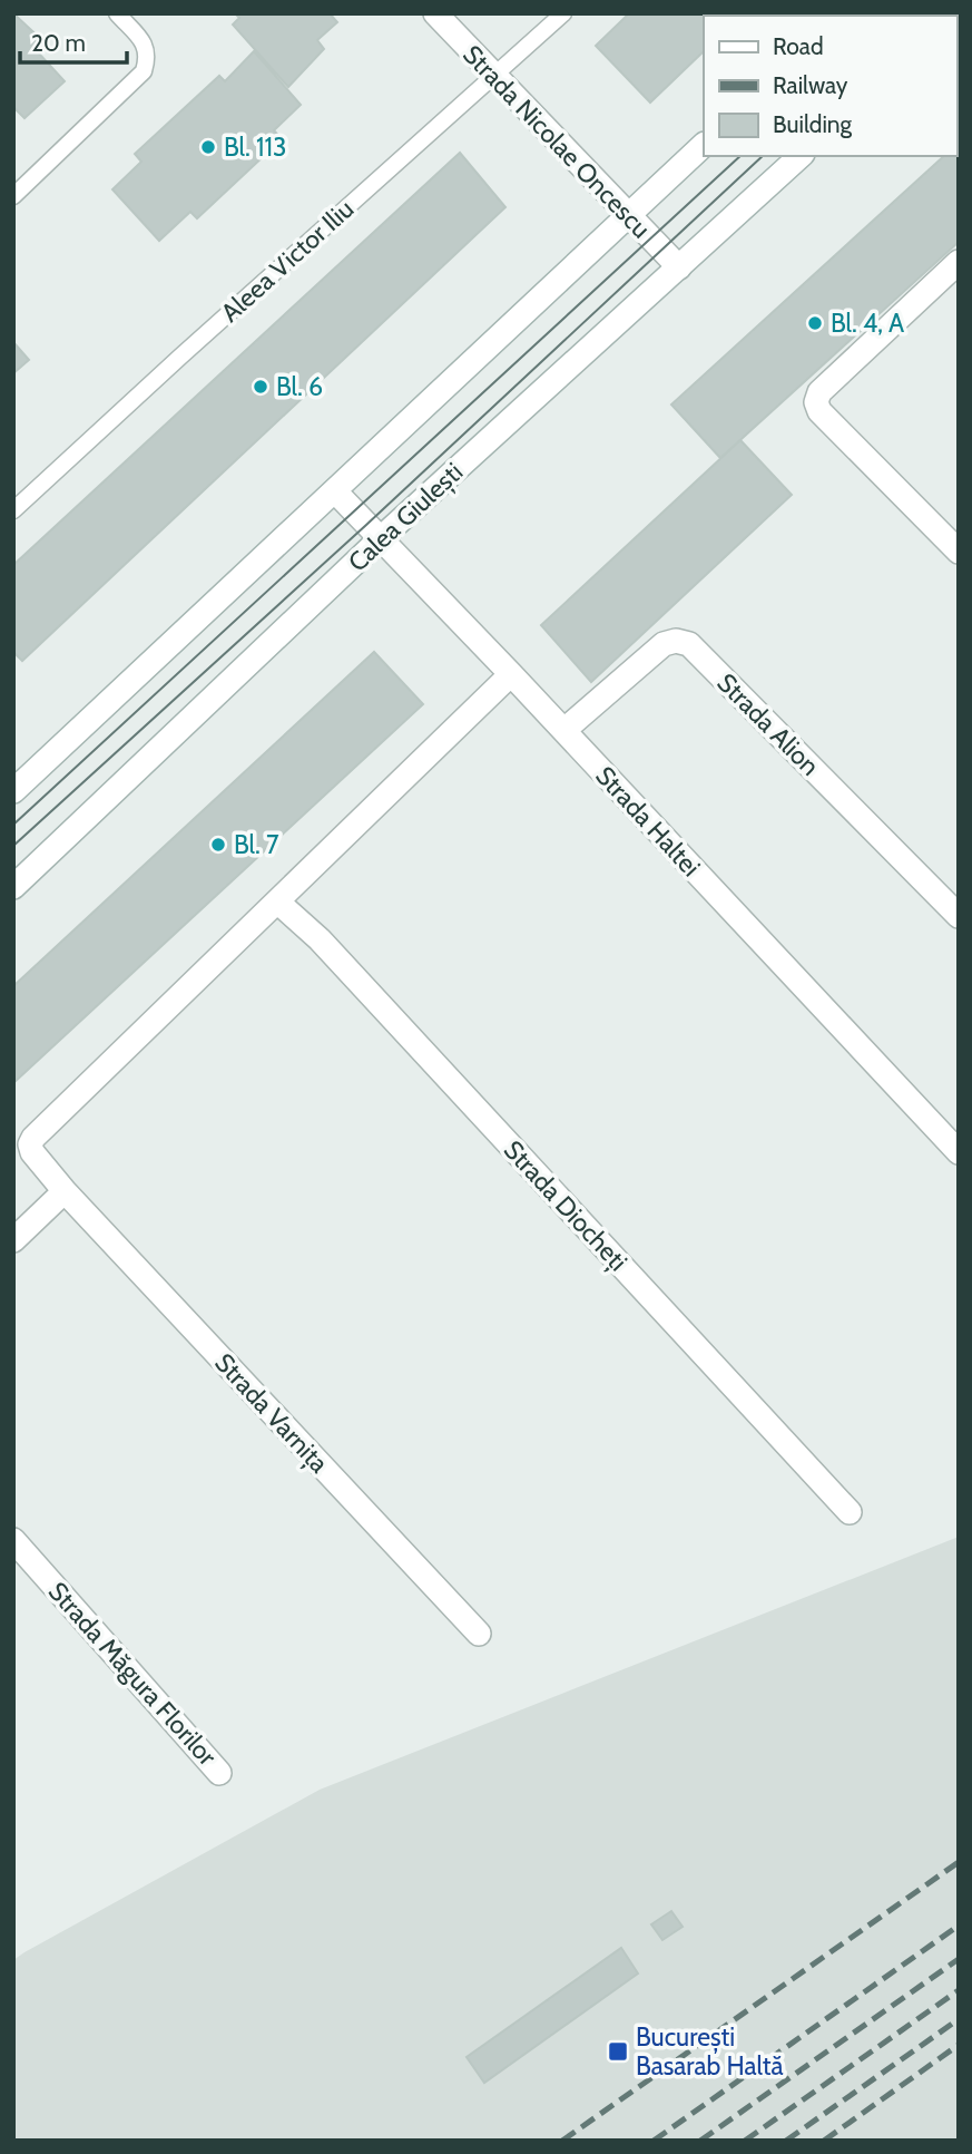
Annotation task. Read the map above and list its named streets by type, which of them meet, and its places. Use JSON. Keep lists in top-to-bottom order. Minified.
{"streets":{"street":["Strada Nicolae Oncescu","Calea Giulești","Strada Alion","Strada Haltei","Strada Diocheți","Strada Varnița","Strada Măgura Florilor"],"lane":["Aleea Victor Iliu"]},"crossings":[["Strada Nicolae Oncescu","Aleea Victor Iliu"],["Strada Nicolae Oncescu","Calea Giulești"],["Calea Giulești","Strada Haltei"],["Strada Alion","Strada Haltei"],["Strada Haltei","Strada Varnița"],["Strada Diocheți","Strada Varnița"]],"places":{"other":["Bl. 113","Bl. 4, A","Bl. 6","Bl. 7"],"transit":["București Basarab Haltă"]},"legend":["Road","Railway","Building"],"scale_bar":"20 m"}
